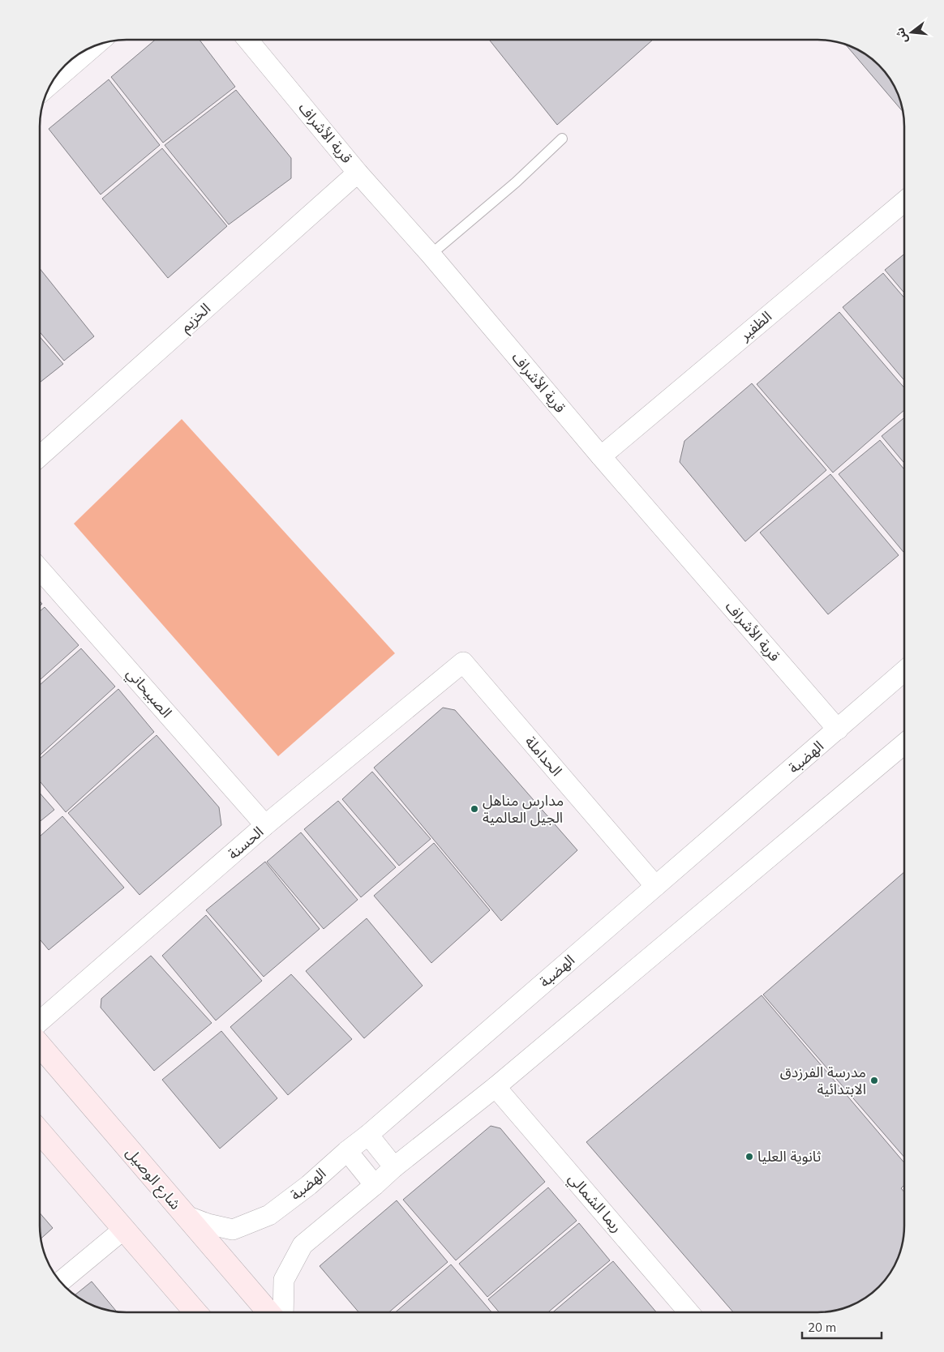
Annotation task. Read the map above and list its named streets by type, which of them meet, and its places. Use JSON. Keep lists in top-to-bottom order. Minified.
{"streets":{"street":["قرية الأشراف","الخزيم","الظفير","الصبيحاني","الحداملة","الهضبة","الحسنة","شارع الوصيل","ريما الشمالي"]},"crossings":[["قرية الأشراف","الخزيم"],["قرية الأشراف","الظفير"],["قرية الأشراف","الهضبة"],["الصبيحاني","الحسنة"],["الحداملة","الهضبة"],["الحداملة","الحسنة"],["الهضبة","شارع الوصيل"]],"places":["مدارس مناهل الجيل العالمية","مدرسة الفرزدق الابتدائية","ثانوية العليا"],"scale_bar":"20 m","north":"left"}
